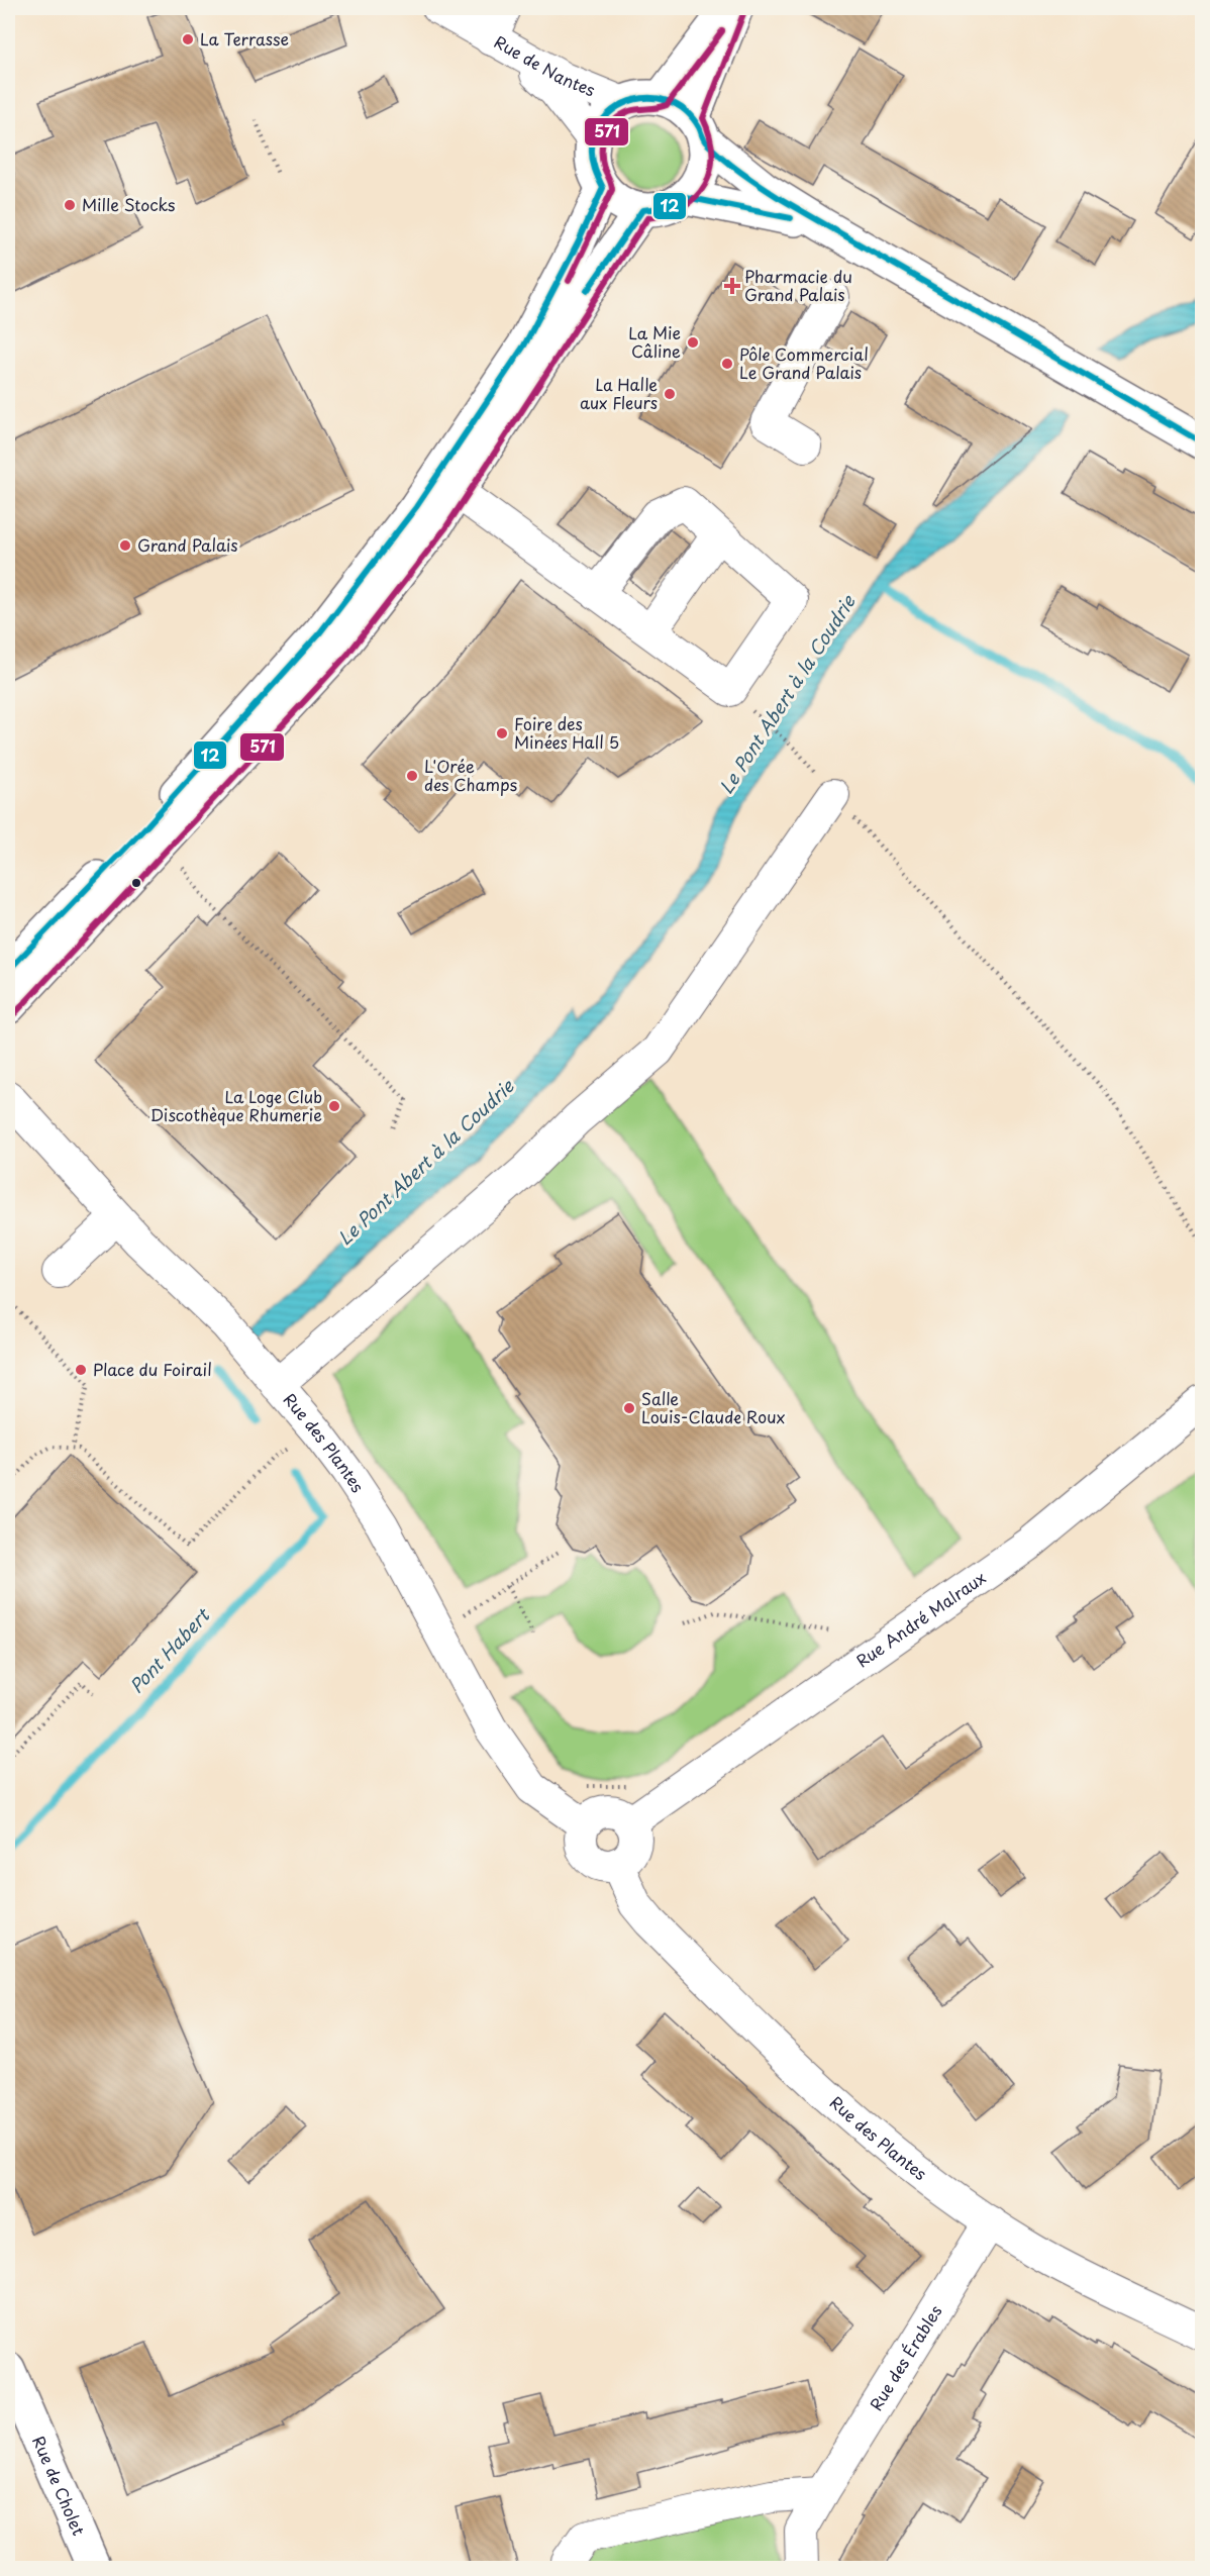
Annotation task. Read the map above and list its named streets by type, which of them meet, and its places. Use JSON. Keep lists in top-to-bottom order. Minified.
{"streets":{"main road":["Rue de Cholet"],"street":["Rue de Nantes","Rue des Plantes","Rue André Malraux","Rue des Érables"]},"crossings":[["Rue des Plantes","Rue André Malraux"],["Rue des Plantes","Rue des Érables"]],"water":["Le Pont Abert à la Coudrie","Pont Habert"],"places":{"other":["La Terrasse","Mille Stocks","La Mie Câline","Pôle Commercial Le Grand Palais","La Halle aux Fleurs","Grand Palais","Foire des Minées Hall 5","L'Orée des Champs","La Loge Club Discothèque Rhumerie","Place du Foirail","Salle Louis-Claude Roux"],"health":["Pharmacie du Grand Palais"]},"lines":["transit line 571","transit line 12"]}
